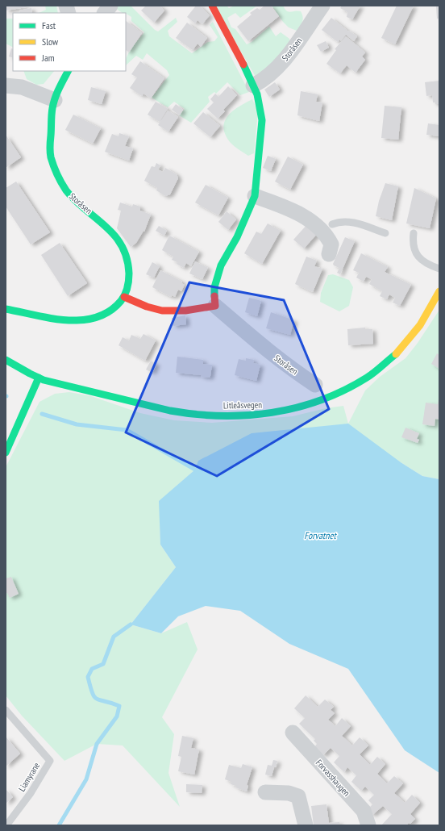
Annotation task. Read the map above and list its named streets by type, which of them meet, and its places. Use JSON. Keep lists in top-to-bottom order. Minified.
{"streets":{"street":["Storåsen","Litleåsvegen","Forvasshaugen"],"lane":["Liamyrane"]},"water":["Forvatnet"],"legend":["Fast","Slow","Jam"]}
